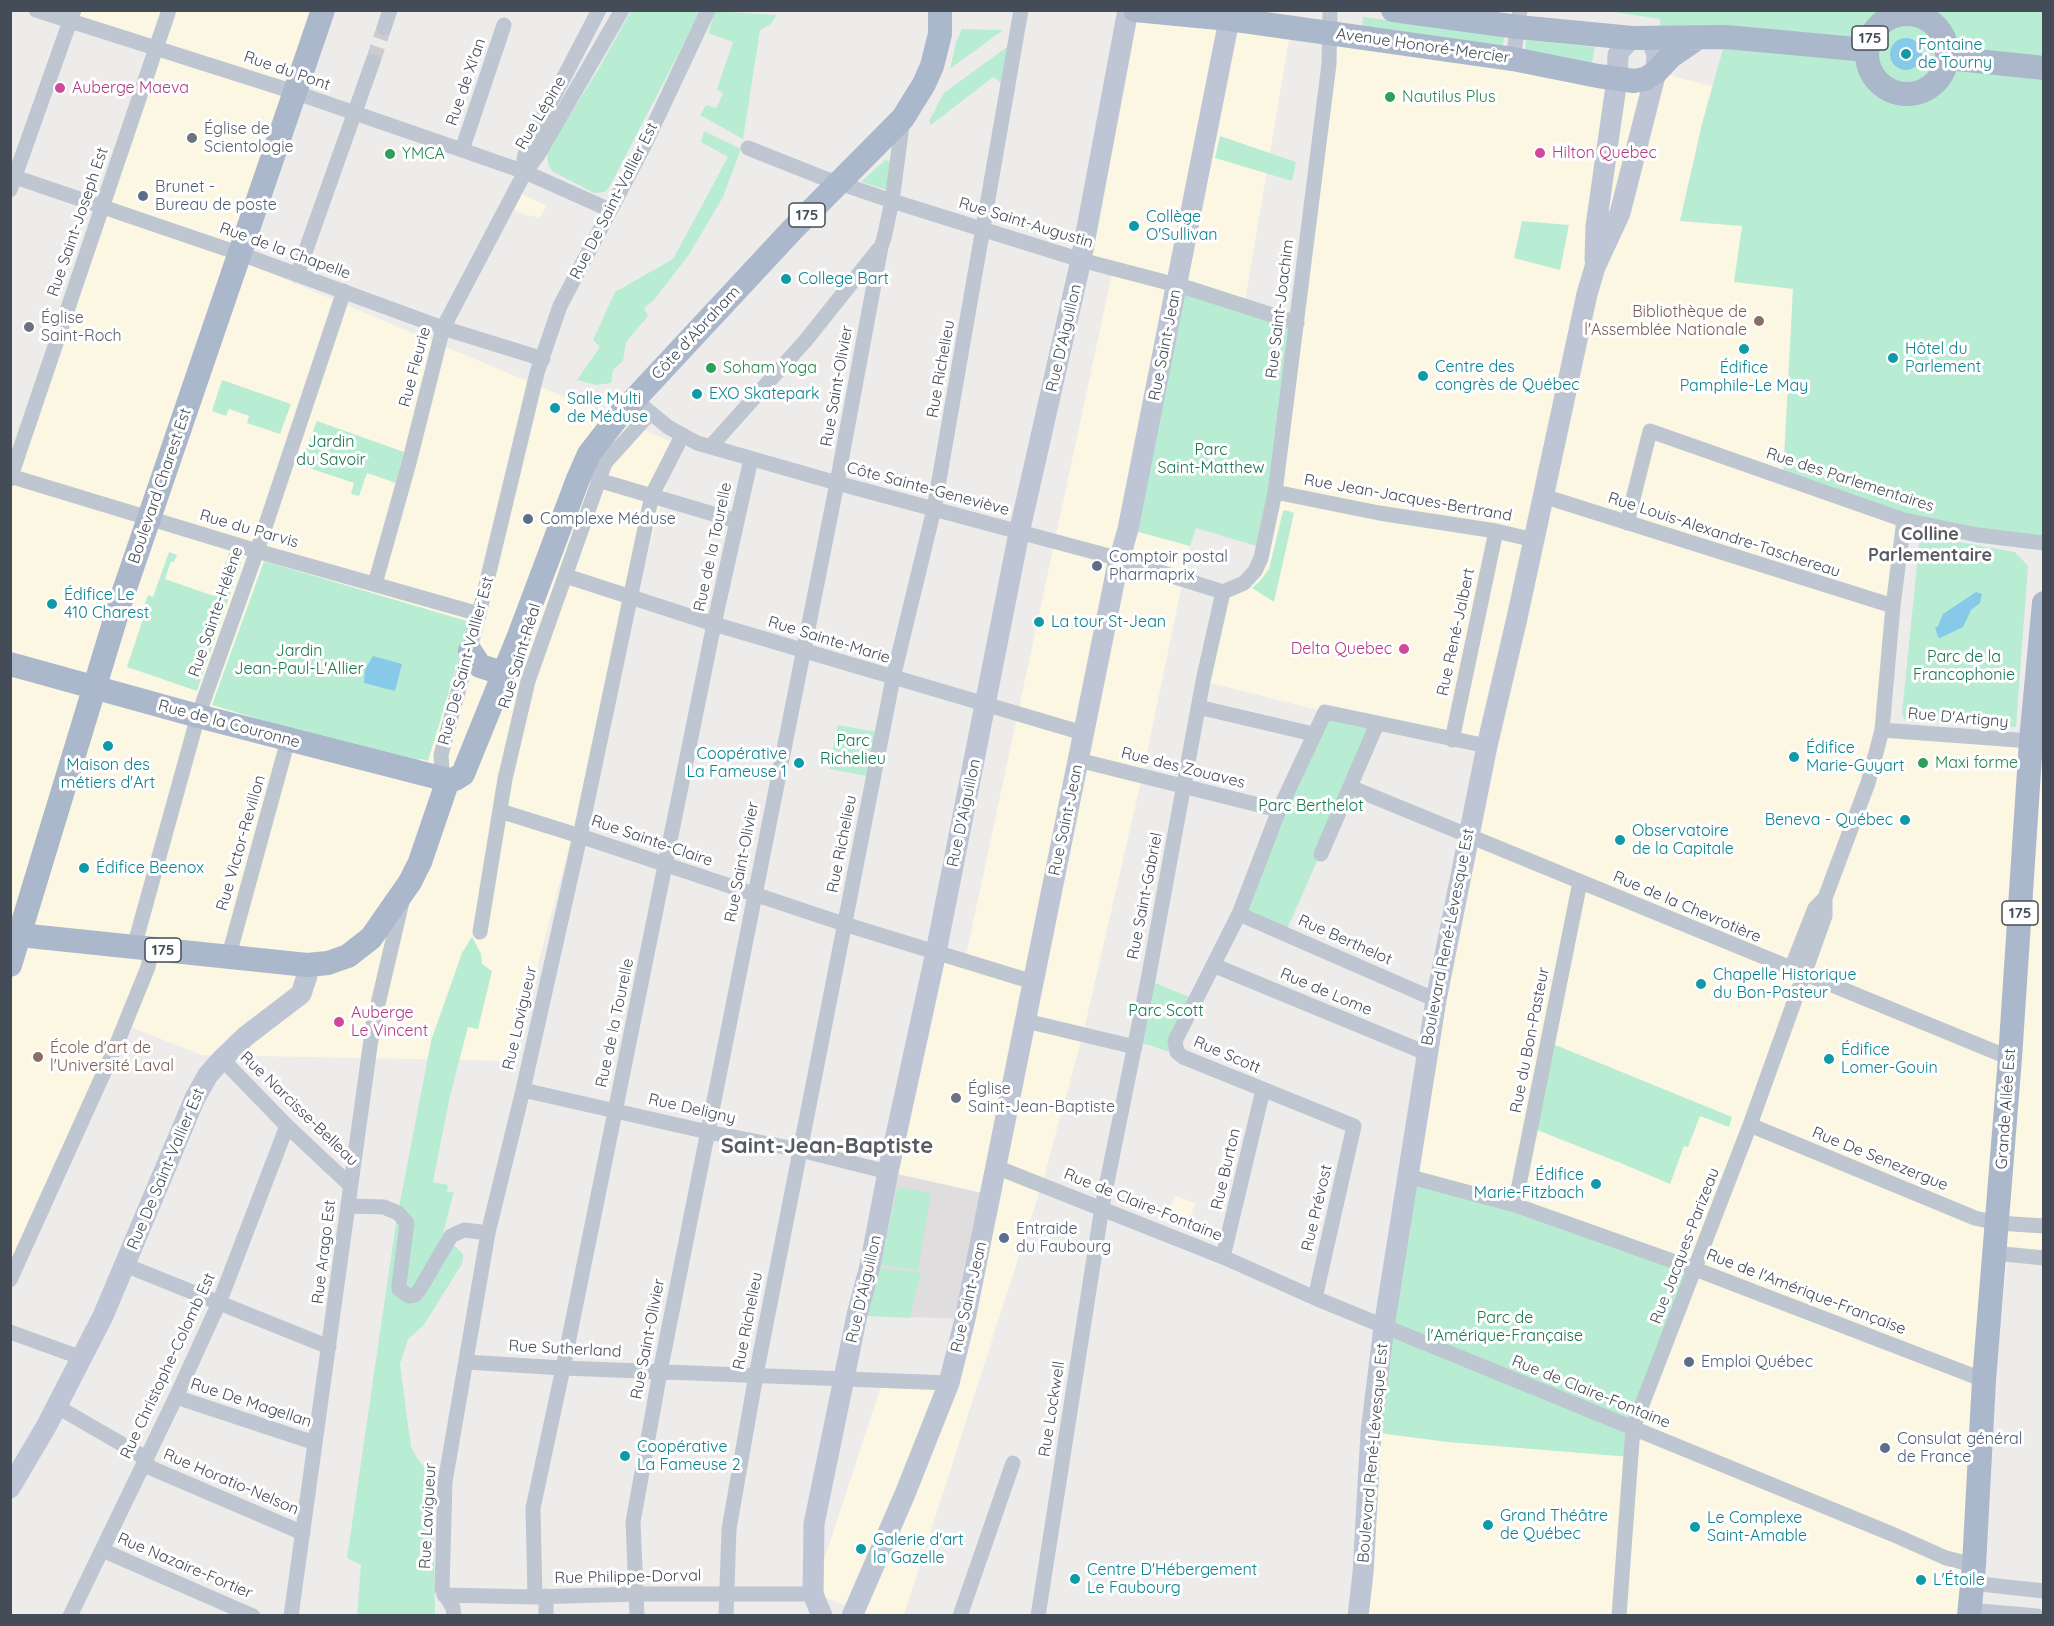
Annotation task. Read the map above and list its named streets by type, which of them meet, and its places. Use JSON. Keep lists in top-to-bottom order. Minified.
{"streets":{"main road":["175","Avenue Honoré-Mercier","Rue De Saint-Vallier Est","Côte d'Abraham","Rue D'Aiguillon","Rue Saint-Jean","Boulevard Charest Est","Rue de la Couronne","Boulevard René-Lévesque Est","Grande Allée Est"],"street":["Rue du Pont","Rue de Xi'an","Rue Lépine","Rue Saint-Joseph Est","Rue Saint-Augustin","Rue de la Chapelle","Rue Saint-Joachim","Rue Fleurie","Rue Richelieu","Rue Saint-Olivier","Rue des Parlementaires","Côte Sainte-Geneviève","Rue Jean-Jacques-Bertrand","Rue du Parvis","Rue Louis-Alexandre-Taschereau","Rue de la Tourelle","Rue Sainte-Hélène","Rue René-Jalbert","Rue Sainte-Marie","Rue Saint-Réal","Rue D'Artigny","Rue des Zouaves","Rue Sainte-Claire","Rue Victor-Revillon","Rue Saint-Gabriel","Rue de la Chevrotière","Rue Berthelot","Rue de Lome","Rue Lavigueur","Rue du Bon-Pasteur","Rue Scott","Rue Narcisse-Belleau","Rue Deligny","Rue De Senezergue","Rue Burton","Rue de Claire-Fontaine","Rue Prévost","Rue Jacques-Parizeau","Rue Arago Est","Rue de l'Amérique-Française","Rue Sutherland","Rue Christophe-Colomb Est","Rue De Magellan","Rue Lockwell","Rue Horatio-Nelson","Rue Nazaire-Fortier","Rue Philippe-Dorval"]},"crossings":[["175","Avenue Honoré-Mercier"],["175","Rue De Saint-Vallier Est"],["175","Côte d'Abraham"],["175","Boulevard Charest Est"],["175","Rue Sainte-Hélène"],["175","Rue de la Couronne"],["175","Rue Victor-Revillon"],["175","Rue Arago Est"],["Avenue Honoré-Mercier","Rue Saint-Joachim"],["Avenue Honoré-Mercier","Rue Saint-Jean"],["Avenue Honoré-Mercier","Boulevard René-Lévesque Est"],["Rue du Pont","Rue de Xi'an"],["Rue du Pont","Rue Lépine"],["Rue du Pont","Rue De Saint-Vallier Est"],["Rue du Pont","Rue Saint-Joseph Est"],["Rue du Pont","Rue Fleurie"],["Rue du Pont","Boulevard Charest Est"],["Rue Lépine","Rue Fleurie"],["Rue De Saint-Vallier Est","Rue de la Chapelle"],["Rue De Saint-Vallier Est","Côte d'Abraham"],["Rue De Saint-Vallier Est","Rue du Parvis"],["Rue De Saint-Vallier Est","Rue de la Couronne"],["Rue De Saint-Vallier Est","Rue Narcisse-Belleau"],["Rue De Saint-Vallier Est","Rue Horatio-Nelson"],["Rue Saint-Joseph Est","Rue de la Chapelle"],["Rue Saint-Joseph Est","Rue du Parvis"],["Rue Saint-Augustin","Rue Saint-Joachim"],["Rue Saint-Augustin","Côte d'Abraham"],["Rue Saint-Augustin","Rue D'Aiguillon"],["Rue Saint-Augustin","Rue Saint-Jean"],["Rue Saint-Augustin","Rue Richelieu"],["Rue Saint-Augustin","Rue Saint-Olivier"],["Rue de la Chapelle","Rue Fleurie"],["Rue de la Chapelle","Boulevard Charest Est"],["Rue de la Chapelle","Rue Sainte-Hélène"],["Rue Saint-Joachim","Côte Sainte-Geneviève"],["Rue Saint-Joachim","Rue Jean-Jacques-Bertrand"],["Rue Saint-Joachim","Rue Saint-Gabriel"],["Côte d'Abraham","Rue Saint-Olivier"],["Côte d'Abraham","Côte Sainte-Geneviève"],["Côte d'Abraham","Rue Saint-Réal"],["Côte d'Abraham","Rue de la Couronne"],["Rue D'Aiguillon","Côte Sainte-Geneviève"],["Rue D'Aiguillon","Rue Sainte-Marie"],["Rue D'Aiguillon","Rue Sainte-Claire"],["Rue D'Aiguillon","Rue Deligny"],["Rue D'Aiguillon","Rue Sutherland"],["Rue D'Aiguillon","Rue Philippe-Dorval"],["Rue Saint-Jean","Côte Sainte-Geneviève"],["Rue Saint-Jean","Rue Sainte-Marie"],["Rue Saint-Jean","Rue des Zouaves"],["Rue Saint-Jean","Rue Sainte-Claire"],["Rue Saint-Jean","Rue de Claire-Fontaine"],["Rue Saint-Jean","Rue Sutherland"],["Rue Fleurie","Rue du Parvis"],["Rue Richelieu","Côte Sainte-Geneviève"],["Rue Richelieu","Rue Sainte-Marie"],["Rue Richelieu","Rue Sainte-Claire"],["Rue Richelieu","Rue Deligny"],["Rue Richelieu","Rue Sutherland"],["Rue Richelieu","Rue Philippe-Dorval"],["Rue Saint-Olivier","Côte Sainte-Geneviève"],["Rue Saint-Olivier","Rue Sainte-Marie"],["Rue Saint-Olivier","Rue Sainte-Claire"],["Rue Saint-Olivier","Rue Deligny"],["Rue Saint-Olivier","Rue Sutherland"],["Rue Saint-Olivier","Rue Philippe-Dorval"],["Rue des Parlementaires","Rue Louis-Alexandre-Taschereau"],["Rue des Parlementaires","Rue Jacques-Parizeau"],["Boulevard Charest Est","Rue du Parvis"],["Boulevard Charest Est","Rue de la Couronne"],["Côte Sainte-Geneviève","Rue de la Tourelle"],["Côte Sainte-Geneviève","Rue Saint-Réal"],["Côte Sainte-Geneviève","Rue Saint-Gabriel"],["Côte Sainte-Geneviève","Rue Lavigueur"],["Rue Jean-Jacques-Bertrand","Rue René-Jalbert"],["Rue Jean-Jacques-Bertrand","Boulevard René-Lévesque Est"],["Rue du Parvis","Rue Sainte-Hélène"],["Rue Louis-Alexandre-Taschereau","Boulevard René-Lévesque Est"],["Rue Louis-Alexandre-Taschereau","Rue Jacques-Parizeau"],["Rue de la Tourelle","Rue Sainte-Marie"],["Rue de la Tourelle","Rue Sainte-Claire"],["Rue de la Tourelle","Rue Deligny"],["Rue de la Tourelle","Rue Sutherland"],["Rue de la Tourelle","Rue Philippe-Dorval"],["Rue Sainte-Hélène","Rue de la Couronne"],["Rue Sainte-Marie","Rue Saint-Réal"],["Rue Sainte-Marie","Rue Lavigueur"],["Rue Saint-Réal","Rue Sainte-Claire"],["Rue D'Artigny","Grande Allée Est"],["Rue D'Artigny","Rue Jacques-Parizeau"],["Rue de la Couronne","Rue Victor-Revillon"],["Rue des Zouaves","Rue Saint-Gabriel"],["Rue Sainte-Claire","Rue Lavigueur"],["Rue Saint-Gabriel","Rue de Claire-Fontaine"],["Rue Saint-Gabriel","Rue Lockwell"],["Rue de la Chevrotière","Boulevard René-Lévesque Est"],["Rue de la Chevrotière","Rue du Bon-Pasteur"],["Rue de la Chevrotière","Grande Allée Est"],["Rue de la Chevrotière","Rue Jacques-Parizeau"],["Boulevard René-Lévesque Est","Rue Berthelot"],["Boulevard René-Lévesque Est","Rue de Lome"],["Boulevard René-Lévesque Est","Rue de Claire-Fontaine"],["Boulevard René-Lévesque Est","Rue de l'Amérique-Française"],["Rue de Lome","Rue Scott"],["Rue Lavigueur","Rue Deligny"],["Rue Lavigueur","Rue Sutherland"],["Rue Lavigueur","Rue Philippe-Dorval"],["Rue du Bon-Pasteur","Rue de l'Amérique-Française"],["Rue Scott","Rue Burton"],["Rue Scott","Rue Prévost"],["Rue Narcisse-Belleau","Rue Arago Est"],["Rue Narcisse-Belleau","Rue Christophe-Colomb Est"],["Grande Allée Est","Rue De Senezergue"],["Grande Allée Est","Rue de Claire-Fontaine"],["Grande Allée Est","Rue de l'Amérique-Française"],["Rue De Senezergue","Rue Jacques-Parizeau"],["Rue Burton","Rue de Claire-Fontaine"],["Rue de Claire-Fontaine","Rue Prévost"],["Rue de Claire-Fontaine","Rue Jacques-Parizeau"],["Rue de Claire-Fontaine","Rue Lockwell"],["Rue Jacques-Parizeau","Rue de l'Amérique-Française"],["Rue Arago Est","Rue De Magellan"],["Rue Arago Est","Rue Horatio-Nelson"],["Rue Christophe-Colomb Est","Rue De Magellan"],["Rue Christophe-Colomb Est","Rue Horatio-Nelson"],["Rue Christophe-Colomb Est","Rue Nazaire-Fortier"]],"districts":["Colline Parlementaire","Saint-Jean-Baptiste"],"parks":["Jardin du Savoir","Parc Saint-Matthew","Jardin Jean-Paul-L'Allier","Parc de la Francophonie","Parc Richelieu","Parc Berthelot","Parc Scott","Parc de l'Amérique-Française"],"places":["Fontaine de Tourny","Auberge Maeva","Nautilus Plus","Église de Scientologie","Hilton Quebec","YMCA","Brunet - Bureau de poste","Collège O'Sullivan","College Bart","Bibliothèque de l'Assemblée Nationale","Église Saint-Roch","Édifice Pamphile-Le May","Hôtel du Parlement","Soham Yoga","Centre des congrès de Québec","EXO Skatepark","Salle Multi de Méduse","Complexe Méduse","Comptoir postal Pharmaprix","Édifice Le 410 Charest","La tour St-Jean","Delta Quebec","Maison des métiers d'Art","Édifice Marie-Guyart","Coopérative La Fameuse 1","Maxi forme","Beneva - Québec","Observatoire de la Capitale","Édifice Beenox","Chapelle Historique du Bon-Pasteur","Auberge Le Vincent","École d'art de l'Université Laval","Édifice Lomer-Gouin","Église Saint-Jean-Baptiste","Édifice Marie-Fitzbach","Entraide du Faubourg","Emploi Québec","Consulat général de France","Coopérative La Fameuse 2","Grand Théâtre de Québec","Le Complexe Saint-Amable","Galerie d'art la Gazelle","Centre D'Hébergement Le Faubourg","L'Étoile"]}
